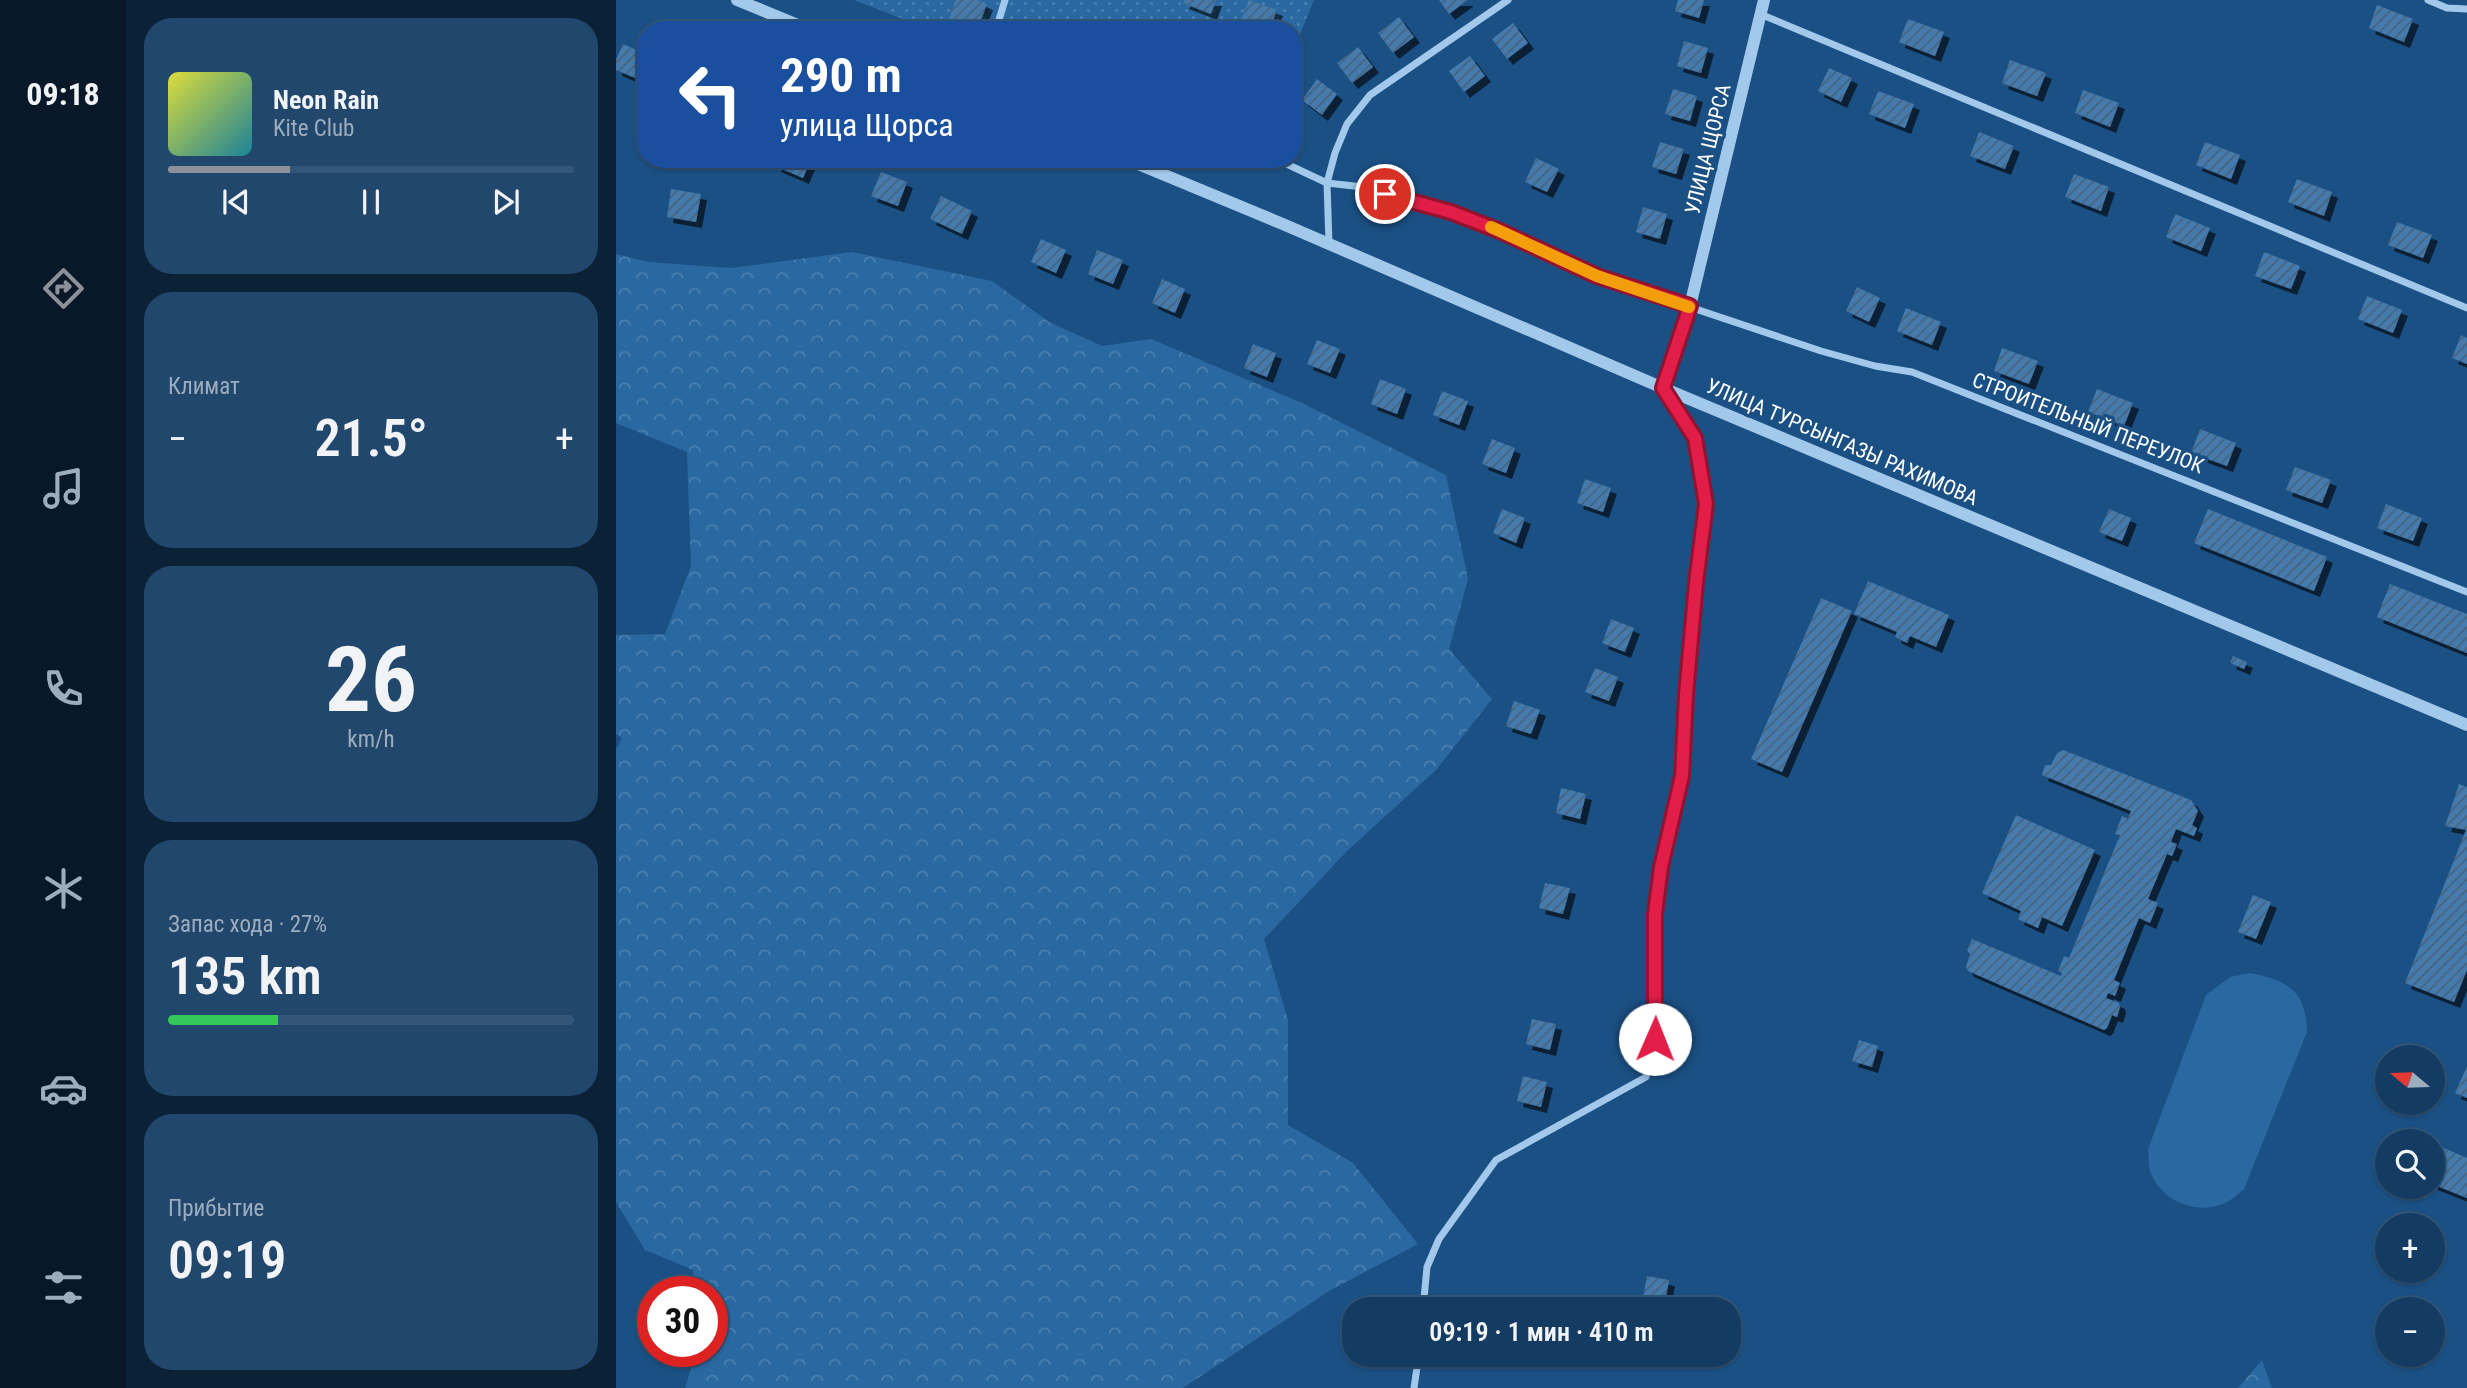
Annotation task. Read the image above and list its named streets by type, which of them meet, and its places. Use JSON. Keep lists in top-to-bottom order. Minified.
{"streets":{"street":["УЛИЦА ЩОРСА","СТРОИТЕЛЬНЫЙ ПЕРЕУЛОК","УЛИЦА ТУРСЫНГАЗЫ РАХИМОВА"]},"crossings":[["УЛИЦА ЩОРСА","СТРОИТЕЛЬНЫЙ ПЕРЕУЛОК"],["УЛИЦА ЩОРСА","УЛИЦА ТУРСЫНГАЗЫ РАХИМОВА"]],"north":"left","page":{"tabs":"09:18","turn":["290 m","улица Щорса"],"song":["Neon Rain","Kite Club"],"tile":["Климат",["26","km/h"],["Запас хода · 27%","135 km"],["Прибытие","09:19"]],"heat":["−","21.5°","+"],"map_buttons":["+","−"],"limit":"30","trip":"09:19 · 1 мин · 410 m"}}
